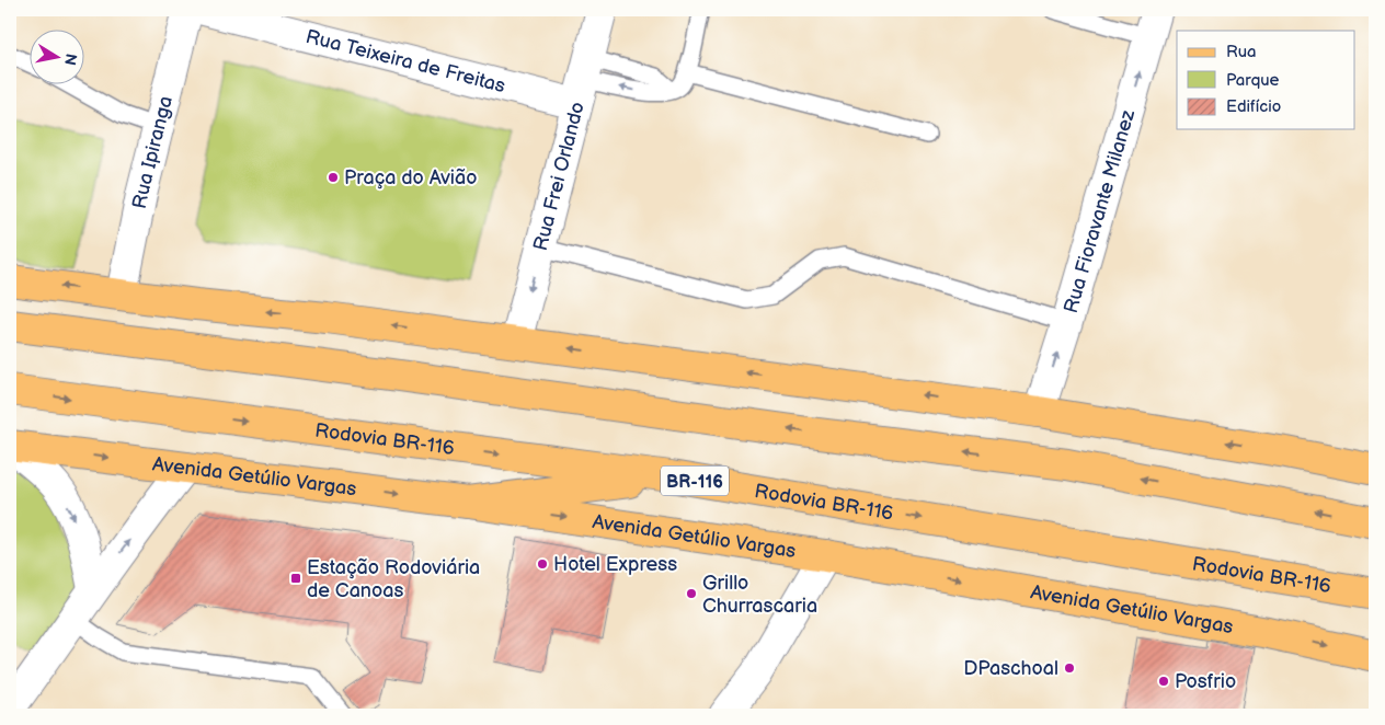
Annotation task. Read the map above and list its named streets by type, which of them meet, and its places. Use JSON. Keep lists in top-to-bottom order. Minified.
{"streets":{"main road":["Rodovia BR-116","Avenida Getúlio Vargas","BR-116"],"street":["Rua Teixeira de Freitas","Rua Ipiranga","Rua Frei Orlando","Rua Fioravante Milanez"]},"crossings":[["Rua Teixeira de Freitas","Rua Frei Orlando"]],"one_way":["Rua Fioravante Milanez"],"places":{"other":["Praça do Avião","Hotel Express","Grillo Churrascaria","DPaschoal","Posfrio"],"transit":["Estação Rodoviária de Canoas"]},"legend":["Rua","Parque","Edifício"],"north":"right"}
